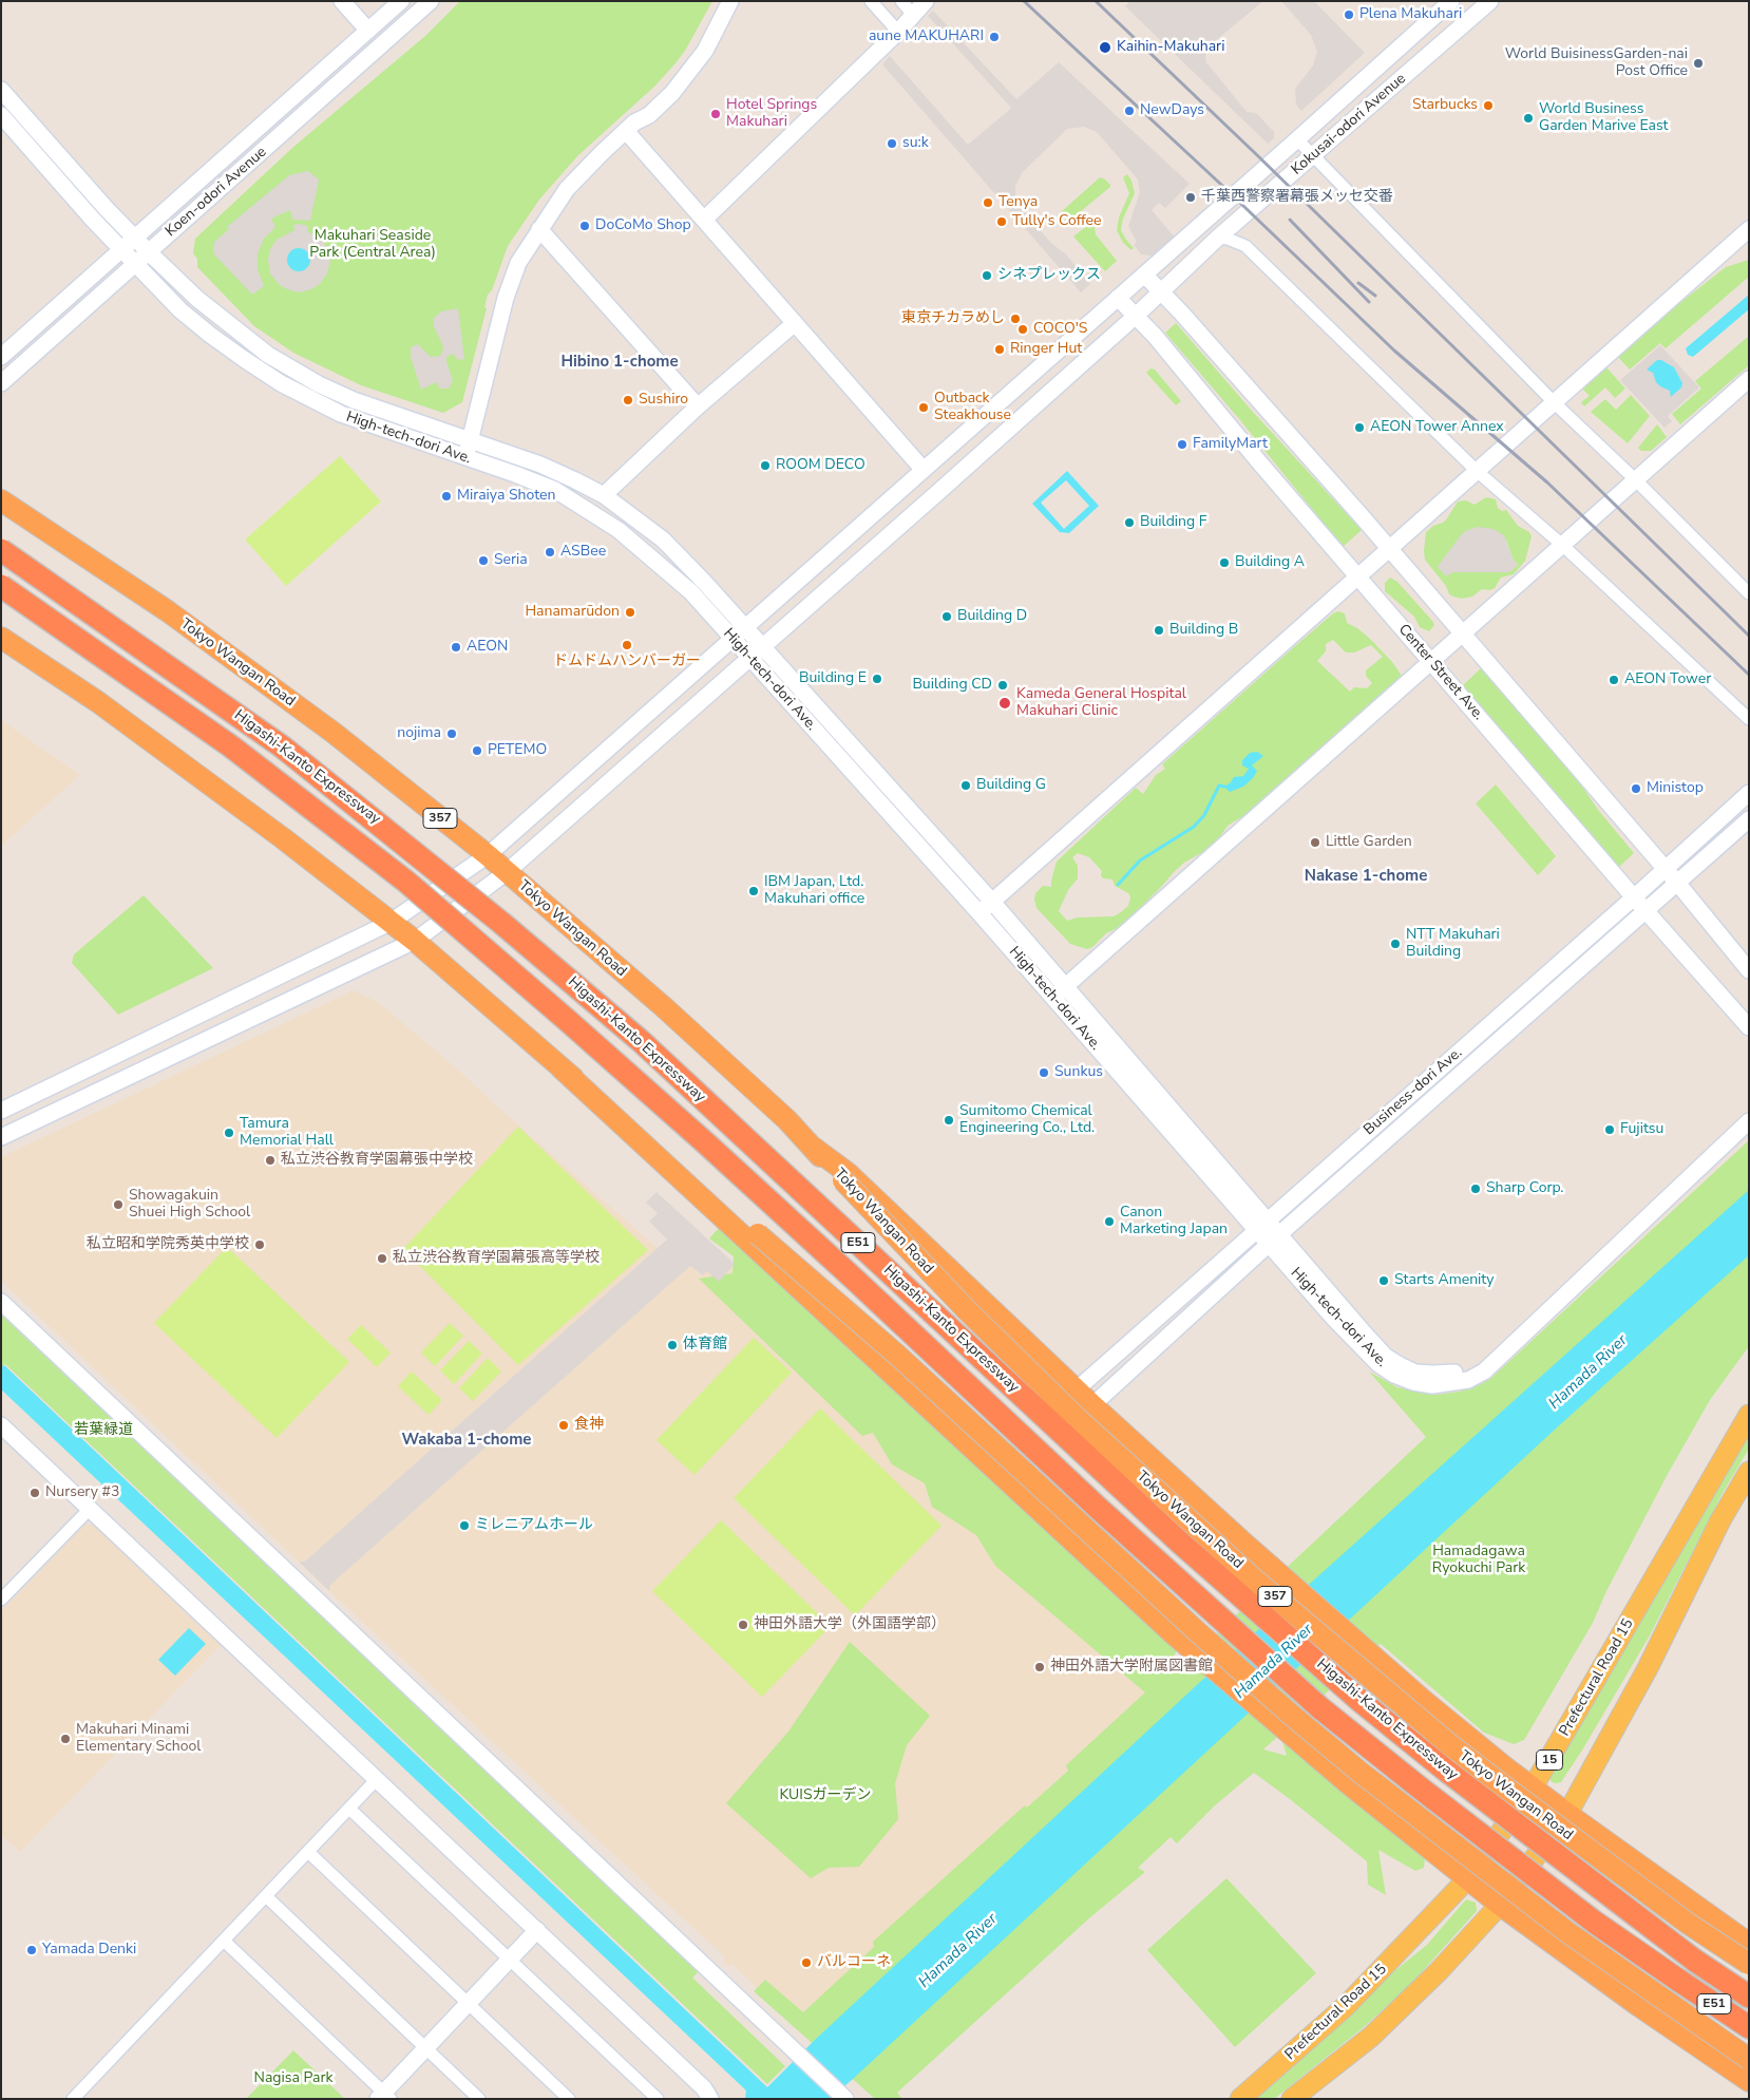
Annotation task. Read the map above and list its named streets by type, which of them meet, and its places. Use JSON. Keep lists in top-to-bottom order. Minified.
{"streets":{"highway":["Tokyo Wangan Road","Higashi-Kanto Expressway","357","E51"],"main road":["Prefectural Road 15","15"],"street":["Kokusai-odori Avenue","Koen-odori Avenue","High-tech-dori Ave.","Center Street Ave.","Business-dori Ave."]},"crossings":[["Kokusai-odori Avenue","High-tech-dori Ave."],["Kokusai-odori Avenue","Tokyo Wangan Road"],["Kokusai-odori Avenue","Center Street Ave."],["Koen-odori Avenue","High-tech-dori Ave."],["High-tech-dori Ave.","Business-dori Ave."],["Tokyo Wangan Road","357"],["Center Street Ave.","Business-dori Ave."],["357","Business-dori Ave."],["357","Prefectural Road 15"]],"districts":["Hibino 1-chome","Nakase 1-chome","Wakaba 1-chome"],"water":["Hamada River"],"parks":["Makuhari Seaside Park (Central Area)","若葉緑道","Hamadagawa Ryokuchi Park","KUISガーデン","Nagisa Park"],"places":["Plena Makuhari","aune MAKUHARI","Kaihin-Makuhari","World BuisinessGarden-nai Post Office","Starbucks","NewDays","Hotel Springs Makuhari","World Business Garden Marive East","su:k","千葉西警察署幕張メッセ交番","Tenya","Tully's Coffee","DoCoMo Shop","シネプレックス","東京チカラめし","COCO'S","Ringer Hut","Sushiro","Outback Steakhouse","AEON Tower Annex","FamilyMart","ROOM DECO","Miraiya Shoten","Building F","ASBee","Seria","Building A","Hanamarūdon","Building D","Building B","ドムドムハンバーガー","AEON","Building E","AEON Tower","Building CD","Kameda General Hospital Makuhari Clinic","nojima","PETEMO","Building G","Ministop","Little Garden","IBM Japan, Ltd. Makuhari office","NTT Makuhari Building","Sunkus","Sumitomo Chemical Engineering Co., Ltd.","Fujitsu","Tamura Memorial Hall","私立渋谷教育学園幕張中学校","Sharp Corp.","Showagakuin Shuei High School","Canon Marketing Japan","私立昭和学院秀英中学校","私立渋谷教育学園幕張高等学校","Starts Amenity","体育館","食神","Nursery #3","ミレニアムホール","神田外語大学（外国語学部）","神田外語大学附属図書館","Makuhari Minami Elementary School","Yamada Denki","バルコーネ"]}
